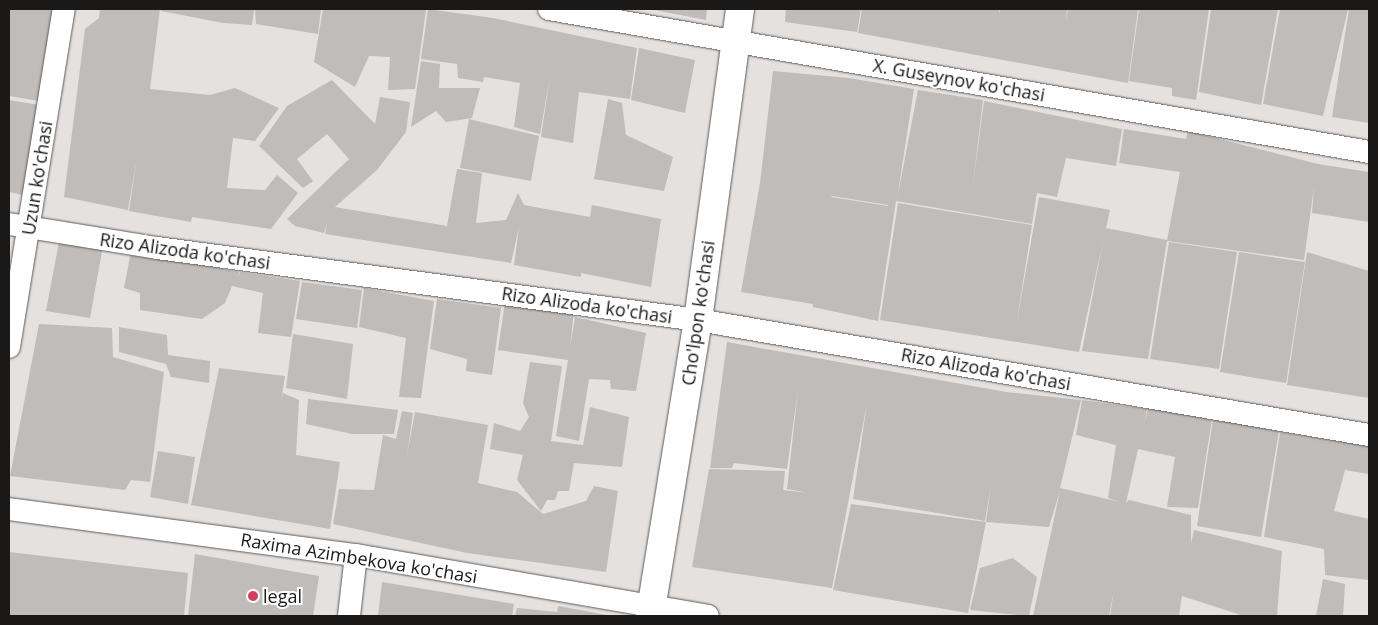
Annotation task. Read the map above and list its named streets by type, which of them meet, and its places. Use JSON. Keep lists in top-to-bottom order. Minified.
{"streets":{"street":["X. Guseynov ko'chasi","Uzun ko'chasi","Rizo Alizoda ko'chasi","Cho'lpon ko'chasi","Raxima Azimbekova ko'chasi"]},"crossings":[["X. Guseynov ko'chasi","Cho'lpon ko'chasi"],["Uzun ko'chasi","Rizo Alizoda ko'chasi"],["Rizo Alizoda ko'chasi","Cho'lpon ko'chasi"],["Cho'lpon ko'chasi","Raxima Azimbekova ko'chasi"]],"places":["legal"]}
